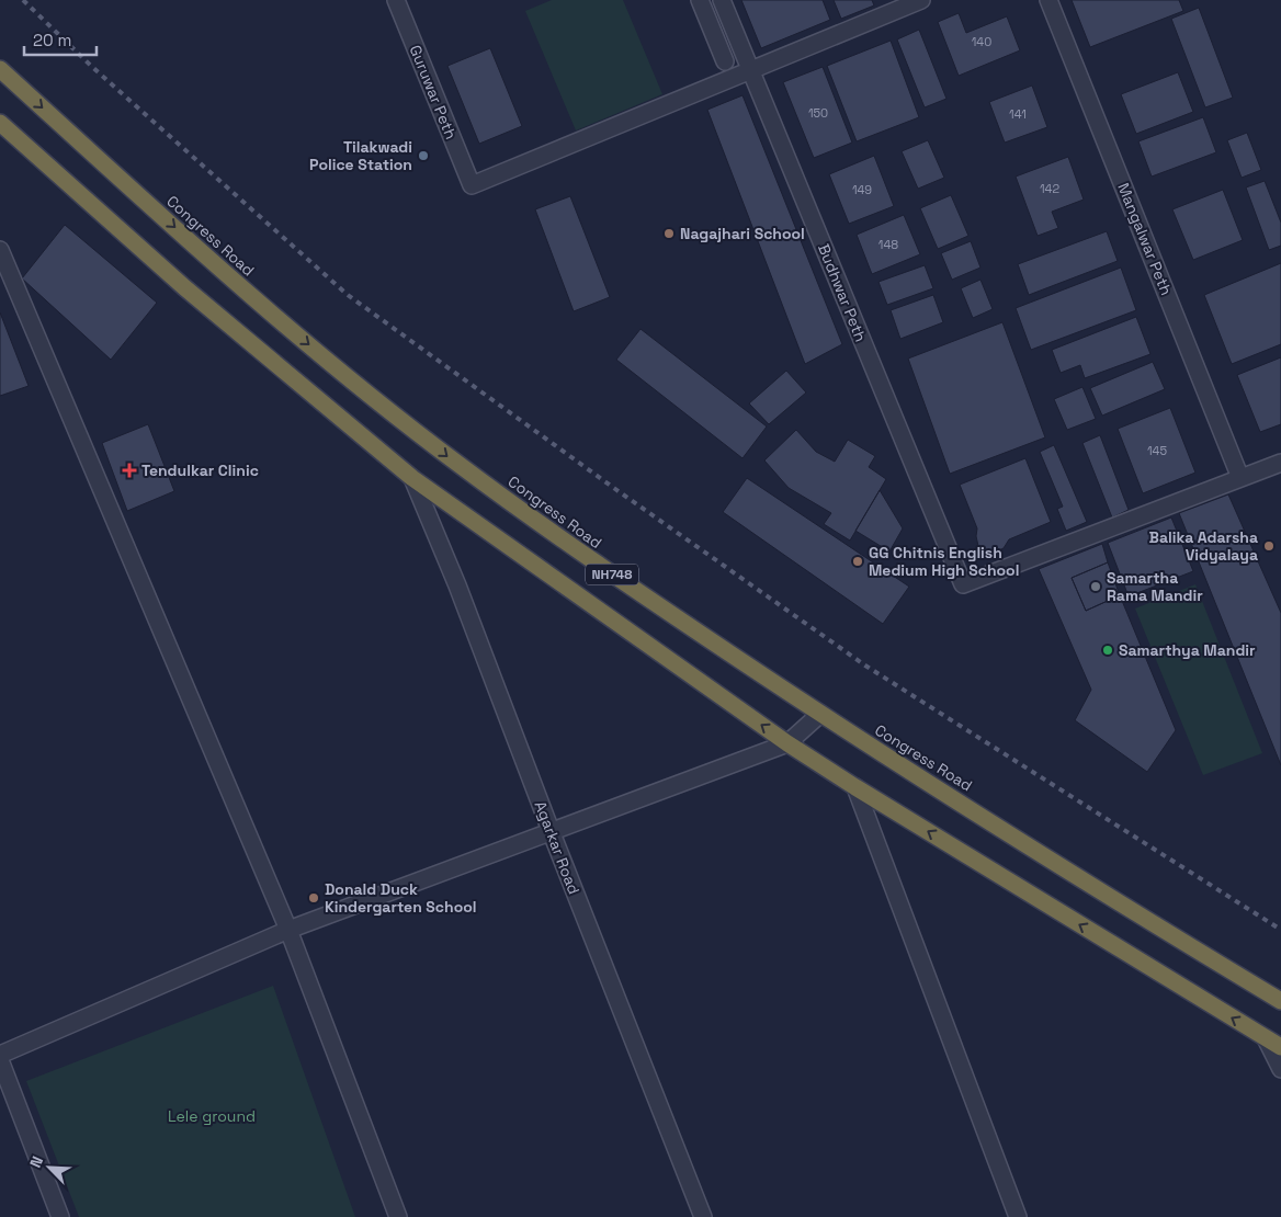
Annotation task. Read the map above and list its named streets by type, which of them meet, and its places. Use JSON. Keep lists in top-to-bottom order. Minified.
{"streets":{"highway":["Congress Road","NH748"],"street":["Guruwar Peth","Mangalwar Peth","Budhwar Peth","Agarkar Road"]},"crossings":[["Guruwar Peth","Budhwar Peth"],["Mangalwar Peth","Budhwar Peth"],["NH748","Agarkar Road"]],"parks":["Lele ground"],"places":{"other":["Tilakwadi Police Station","Nagajhari School","Balika Adarsha Vidyalaya","GG Chitnis English Medium High School","Samartha Rama Mandir","Samarthya Mandir","Donald Duck Kindergarten School"],"health":["Tendulkar Clinic"]},"house_numbers":["140","150","141","142","149","148","145"],"scale_bar":"20 m","north":"top left"}
